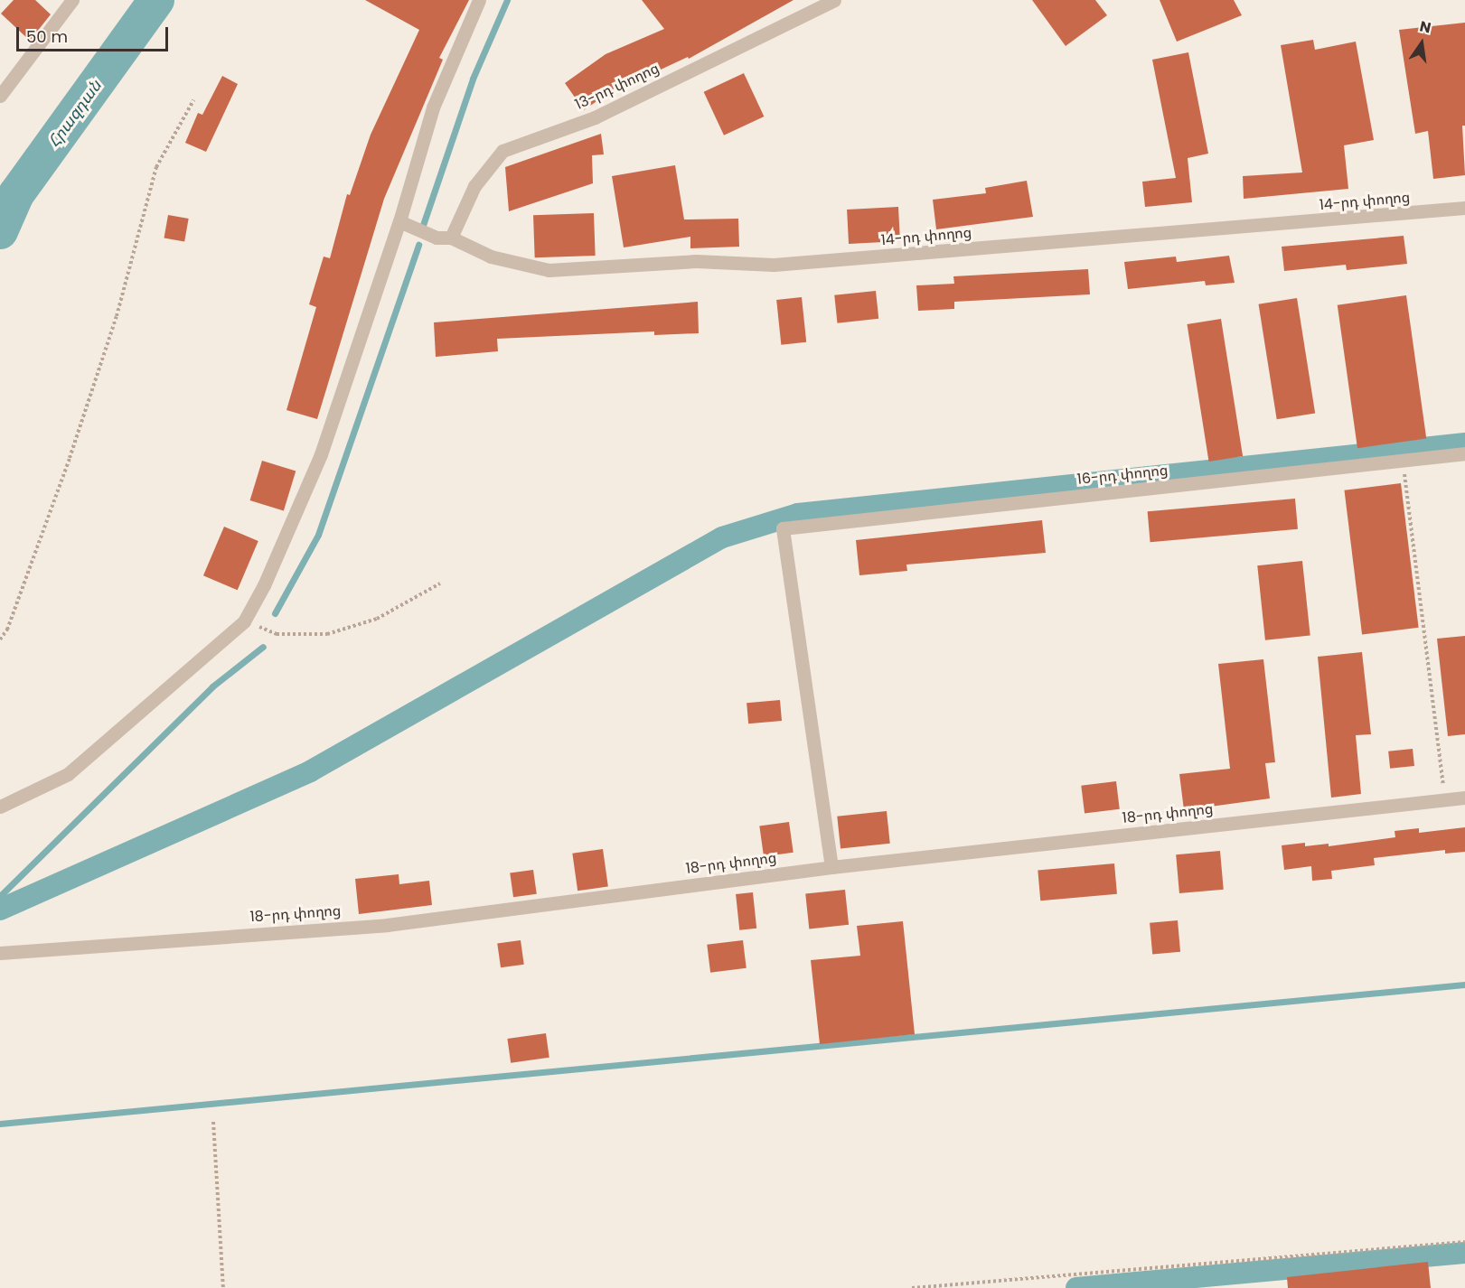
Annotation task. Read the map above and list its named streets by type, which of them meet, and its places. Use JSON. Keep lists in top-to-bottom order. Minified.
{"streets":{"street":["13-րդ փողոց","14-րդ փողոց","16-րդ փողոց","18-րդ փողոց"]},"crossings":[["13-րդ փողոց","14-րդ փողոց"],["16-րդ փողոց","18-րդ փողոց"]],"water":["Հրազդան"],"scale_bar":"50 m","north":"top"}
